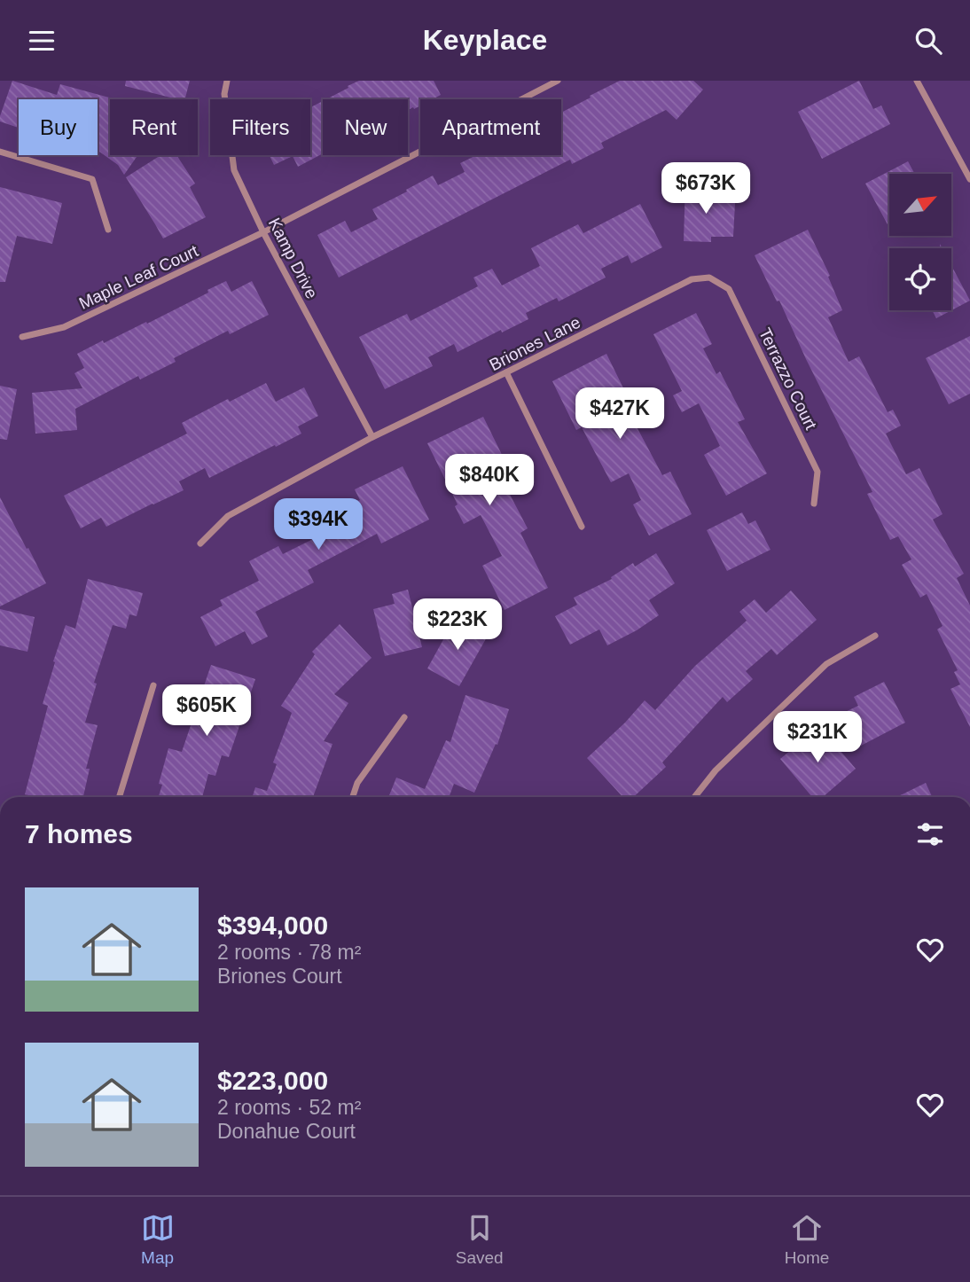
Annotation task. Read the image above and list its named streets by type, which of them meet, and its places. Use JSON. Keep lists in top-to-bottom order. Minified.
{"streets":{"street":["Kamp Drive","Maple Leaf Court","Briones Lane","Terrazzo Court"]},"crossings":[["Kamp Drive","Maple Leaf Court"],["Kamp Drive","Briones Lane"],["Briones Lane","Terrazzo Court"]],"north":"top right","page":{"header":"Keyplace","chip":["Buy","Rent","Filters","New","Apartment"],"price":["$673K","$427K","$840K","$394K","$223K","$605K","$231K"],"heading":"7 homes","list":[{"name":"$394,000","note":"2 rooms · 78 m² · Briones Court"},{"name":"$223,000","note":"2 rooms · 52 m² · Donahue Court"}],"tabs":["Map","Saved","Home"]}}
